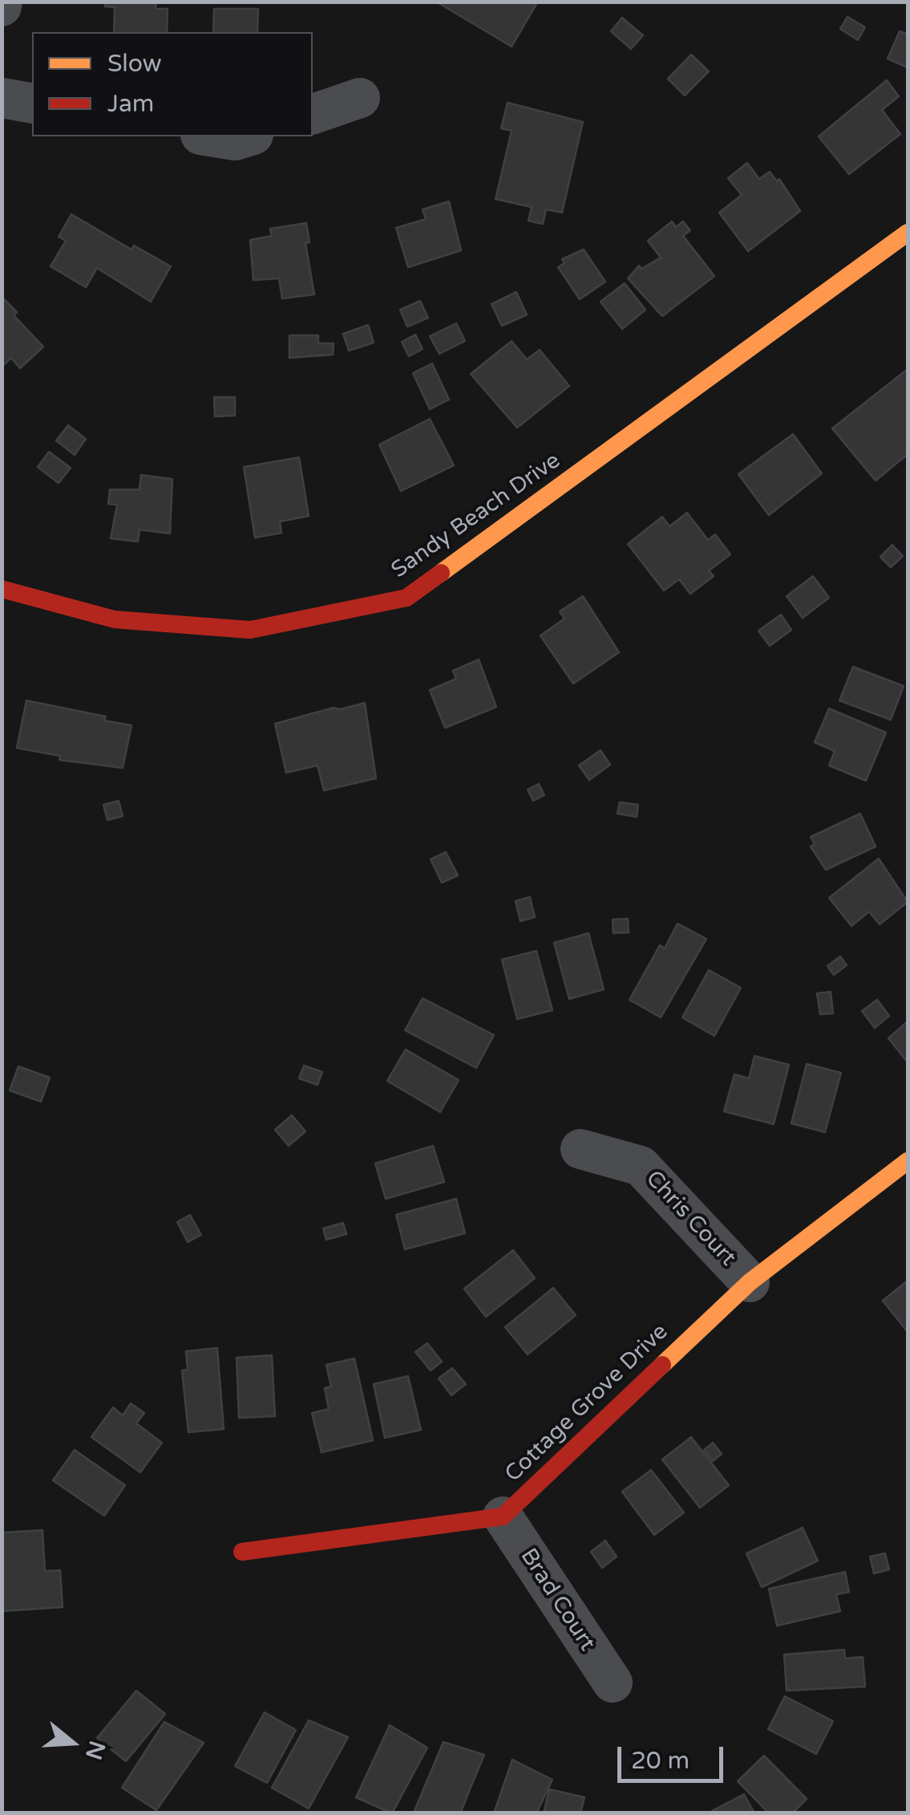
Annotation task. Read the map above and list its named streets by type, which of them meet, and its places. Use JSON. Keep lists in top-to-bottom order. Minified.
{"streets":{"street":["Sandy Beach Drive","Chris Court","Cottage Grove Drive","Brad Court"]},"crossings":[["Chris Court","Cottage Grove Drive"],["Cottage Grove Drive","Brad Court"]],"legend":["Slow","Jam"],"scale_bar":"20 m","north":"right"}
